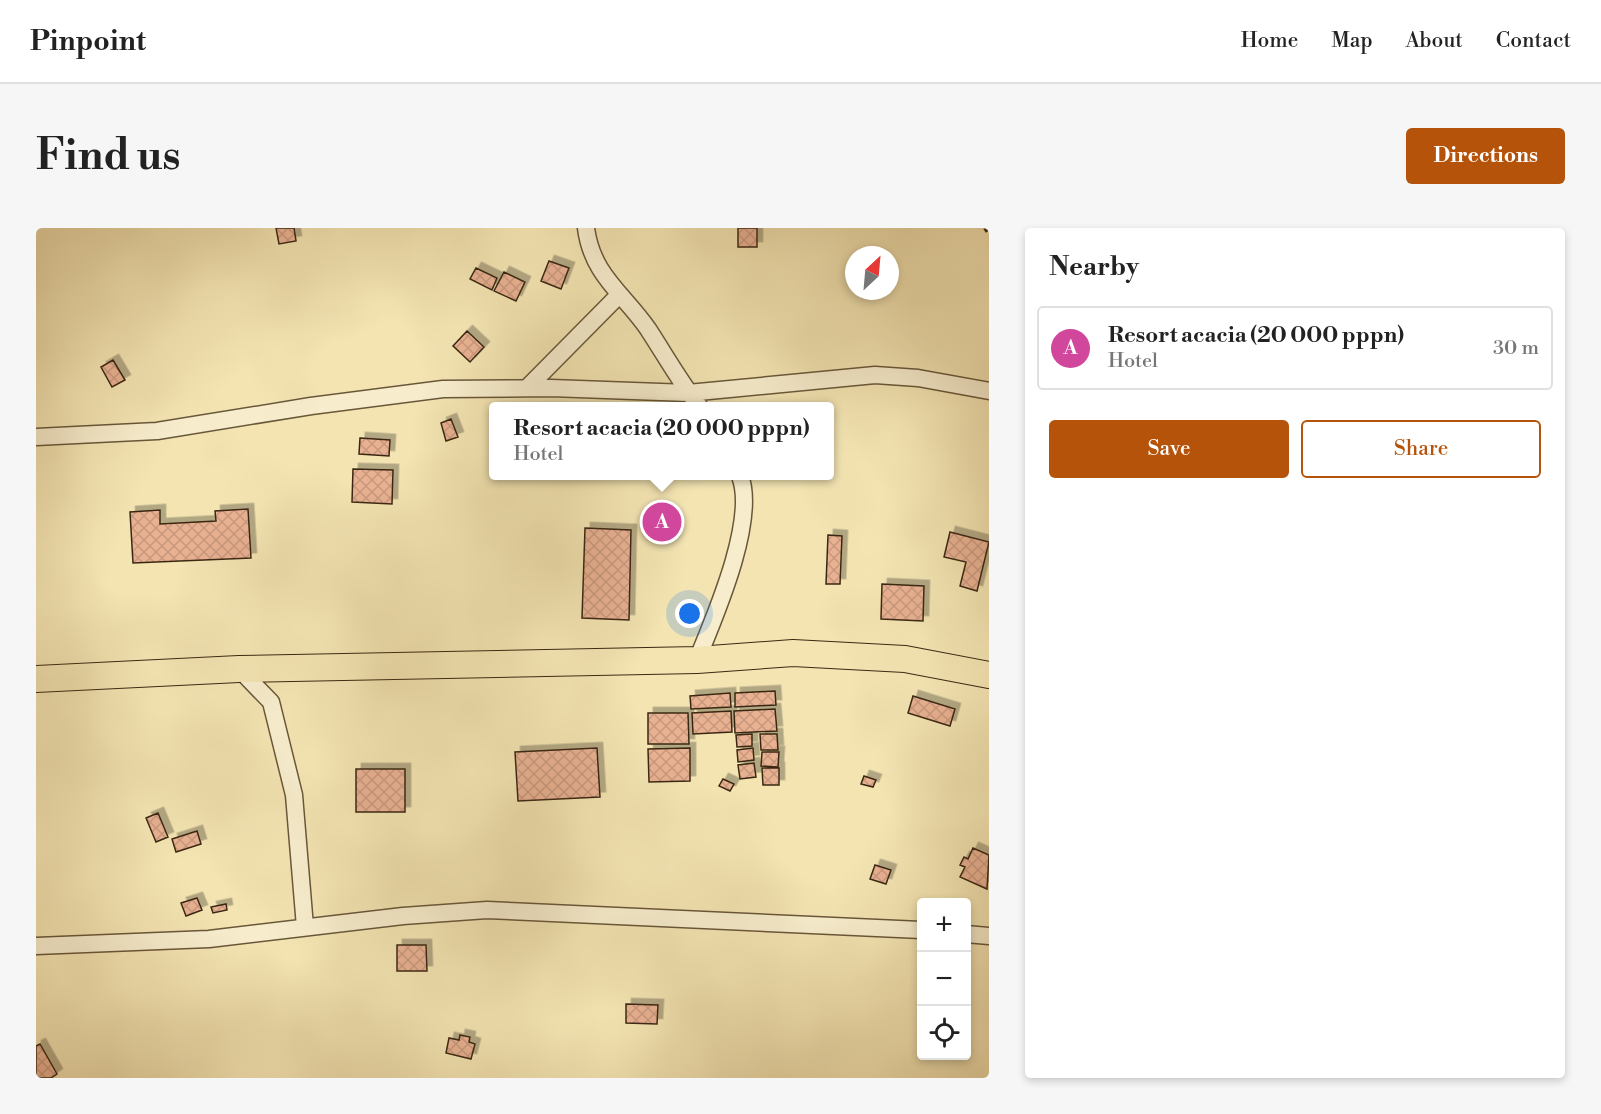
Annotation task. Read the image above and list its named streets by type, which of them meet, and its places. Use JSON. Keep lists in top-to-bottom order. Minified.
{"north":"top right","page":{"header":"Pinpoint","nav":["Home","Map","About","Contact"],"buttons":["Directions",["Save","Share"]],"title":"Find us","heading":"Nearby","list":[{"mark":"A","name":"Resort acacia (20 000 pppn)","note":"Hotel","value":"30 m"}],"popup":["Resort acacia (20 000 pppn)","Hotel"],"pins":"A","map_buttons":["+","−"]}}
